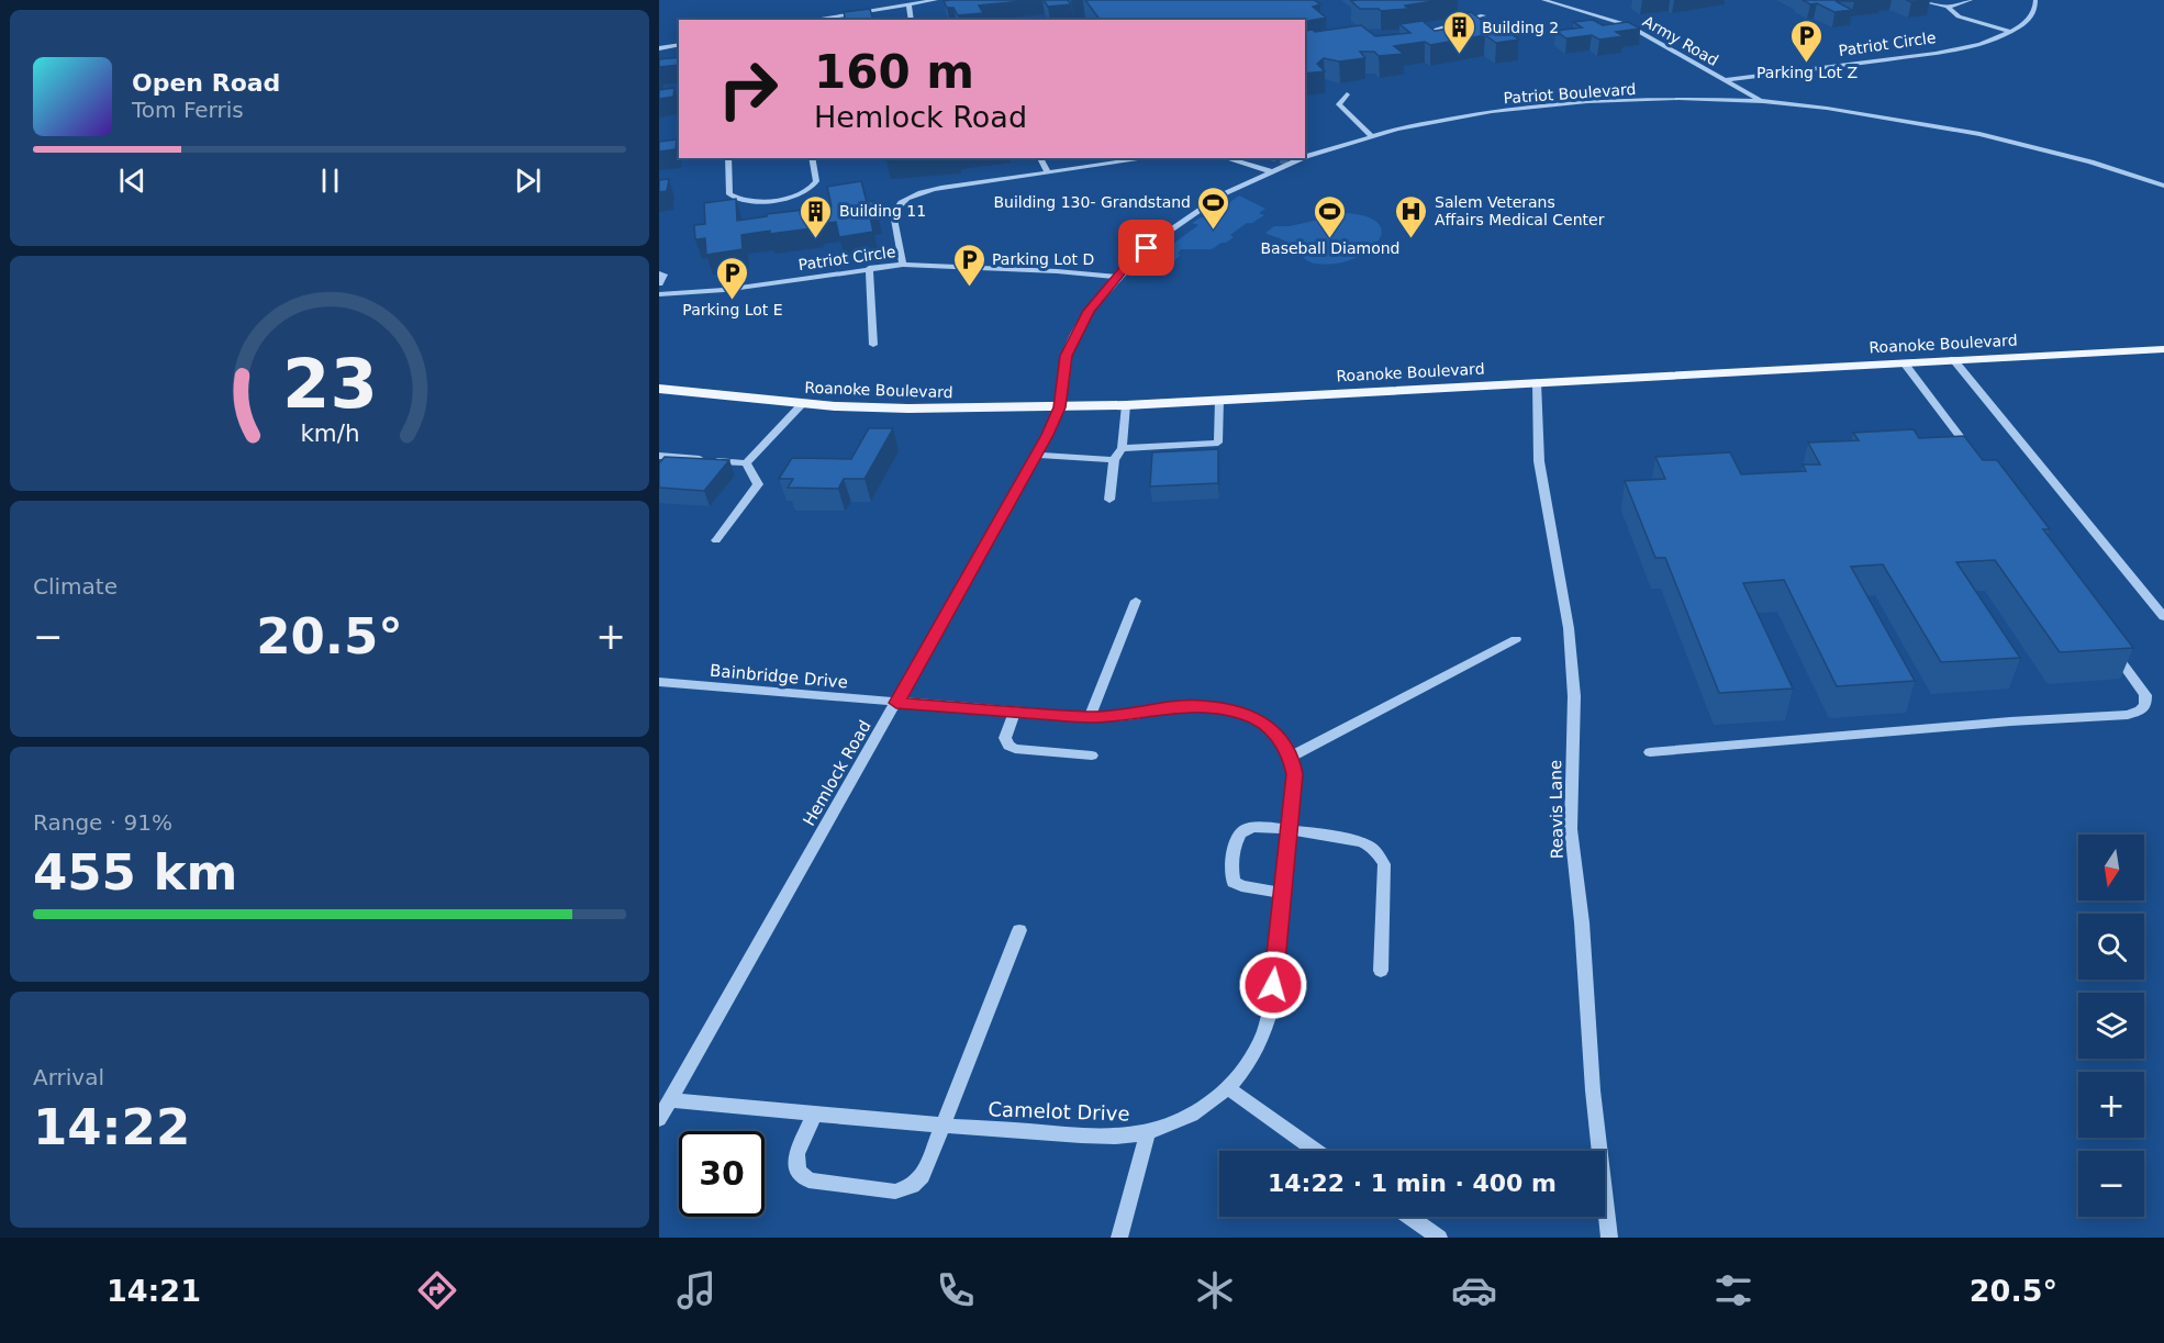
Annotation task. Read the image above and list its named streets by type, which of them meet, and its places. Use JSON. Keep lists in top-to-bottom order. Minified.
{"streets":{"main road":["Roanoke Boulevard"],"street":["Army Road","Patriot Circle","Patriot Boulevard","Bainbridge Drive","Hemlock Road","Reavis Lane","Camelot Drive"]},"crossings":[["Army Road","Patriot Circle"],["Army Road","Patriot Boulevard"],["Patriot Circle","Patriot Boulevard"],["Patriot Boulevard","Roanoke Boulevard"],["Patriot Boulevard","Hemlock Road"],["Roanoke Boulevard","Hemlock Road"],["Roanoke Boulevard","Reavis Lane"],["Bainbridge Drive","Hemlock Road"],["Hemlock Road","Camelot Drive"]],"places":{"building":["Building 2","Building 11"],"parking":["Parking Lot Z","Parking Lot D","Parking Lot E"],"sports":["Building 130- Grandstand","Baseball Diamond"],"hospital":["Salem Veterans Affairs Medical Center"]},"north":"bottom","page":{"turn":["160 m","Hemlock Road"],"song":["Open Road","Tom Ferris"],"tile":["Climate",["Range · 91%","455 km"],["Arrival","14:22"]],"heat":["−","20.5°","+"],"map_buttons":["+","−"],"limit":"30","trip":"14:22 · 1 min · 400 m","tabs":["14:21","20.5°"],"gauge":["23","km/h"]}}
